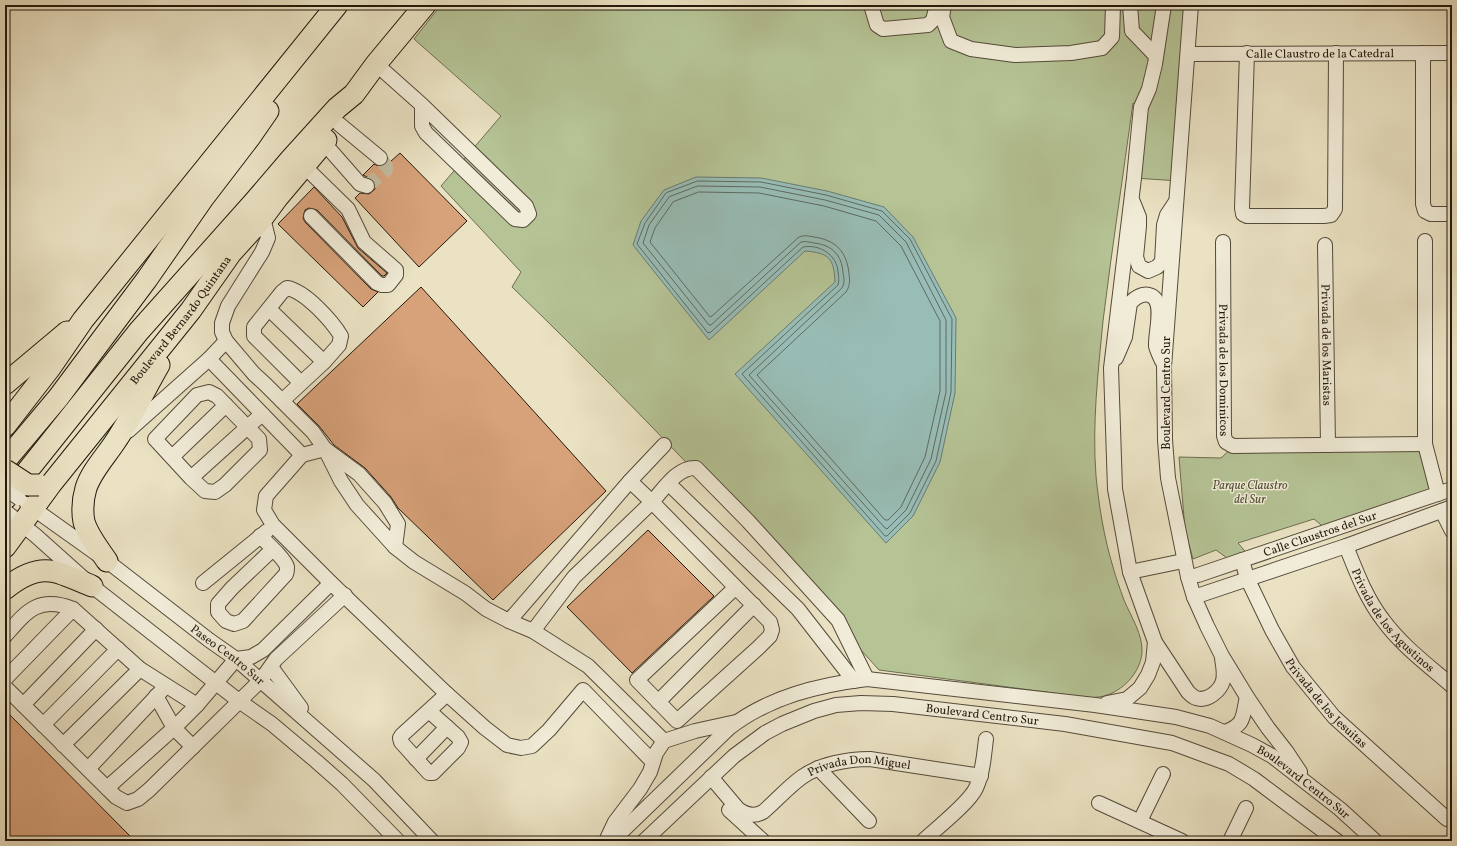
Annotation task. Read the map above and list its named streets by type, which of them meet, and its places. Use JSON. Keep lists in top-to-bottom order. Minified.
{"streets":{"highway":["Boulevard Bernardo Quintana"],"street":["Calle Claustro de la Catedral","Privada de los Maristas","Privada de los Dominicos","Boulevard Centro Sur","Calle Claustros del Sur","Privada de los Agustinos","Paseo Centro Sur","Privada de los Jesuitas","Privada Don Miguel"]},"crossings":[["Calle Claustro de la Catedral","Boulevard Centro Sur"],["Boulevard Bernardo Quintana","Paseo Centro Sur"],["Privada de los Maristas","Privada de los Dominicos"],["Boulevard Centro Sur","Calle Claustros del Sur"],["Boulevard Centro Sur","Privada Don Miguel"],["Calle Claustros del Sur","Privada de los Agustinos"],["Calle Claustros del Sur","Privada de los Jesuitas"]],"parks":["Parque Claustro del Sur"]}
